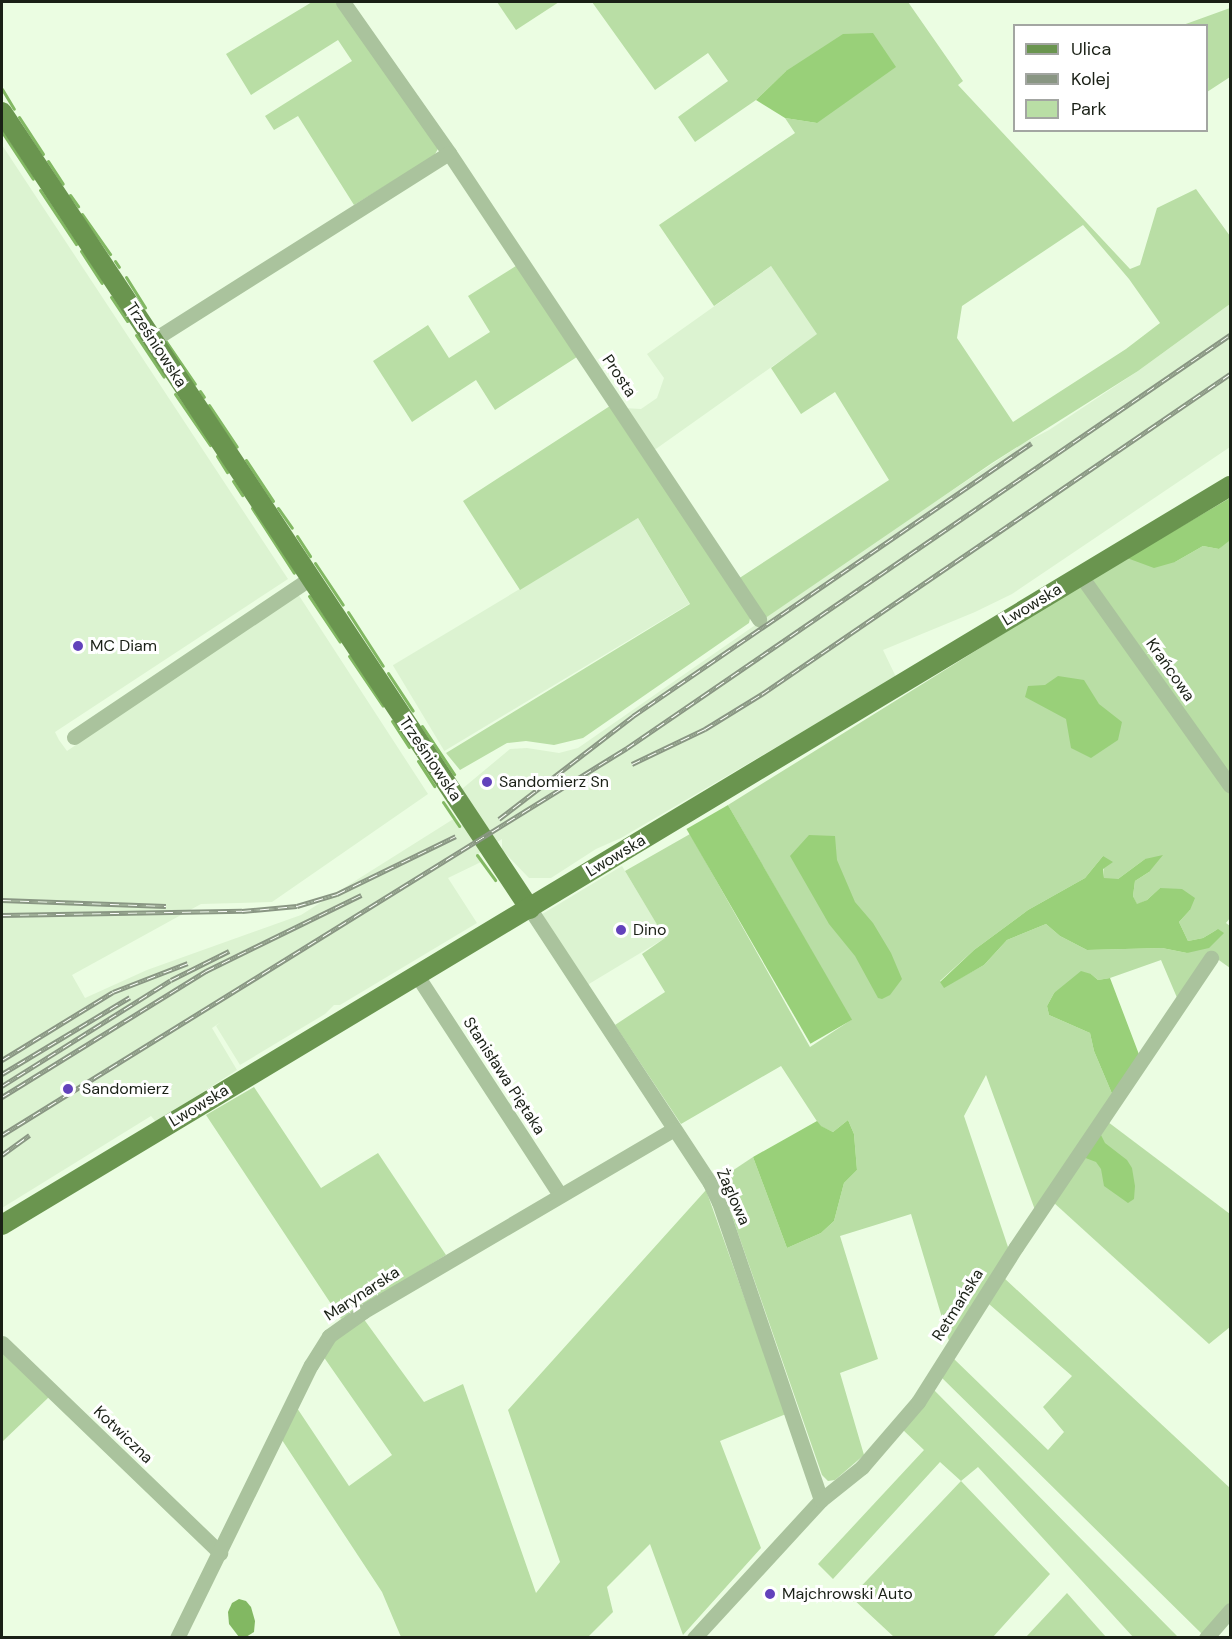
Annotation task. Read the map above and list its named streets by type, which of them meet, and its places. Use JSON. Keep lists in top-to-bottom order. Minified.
{"streets":{"main road":["Trześniowska","Lwowska"],"street":["Prosta","Krańcowa","Stanisława Piętaka","Żaglowa","Marynarska","Retmańska","Kotwiczna"]},"crossings":[["Trześniowska","Lwowska"],["Trześniowska","Żaglowa"],["Lwowska","Krańcowa"],["Lwowska","Stanisława Piętaka"],["Lwowska","Żaglowa"],["Stanisława Piętaka","Marynarska"],["Żaglowa","Marynarska"],["Żaglowa","Retmańska"],["Marynarska","Kotwiczna"]],"places":["MC Diam","Sandomierz Sn","Dino","Sandomierz","Majchrowski Auto"],"legend":["Ulica","Kolej","Park"]}
